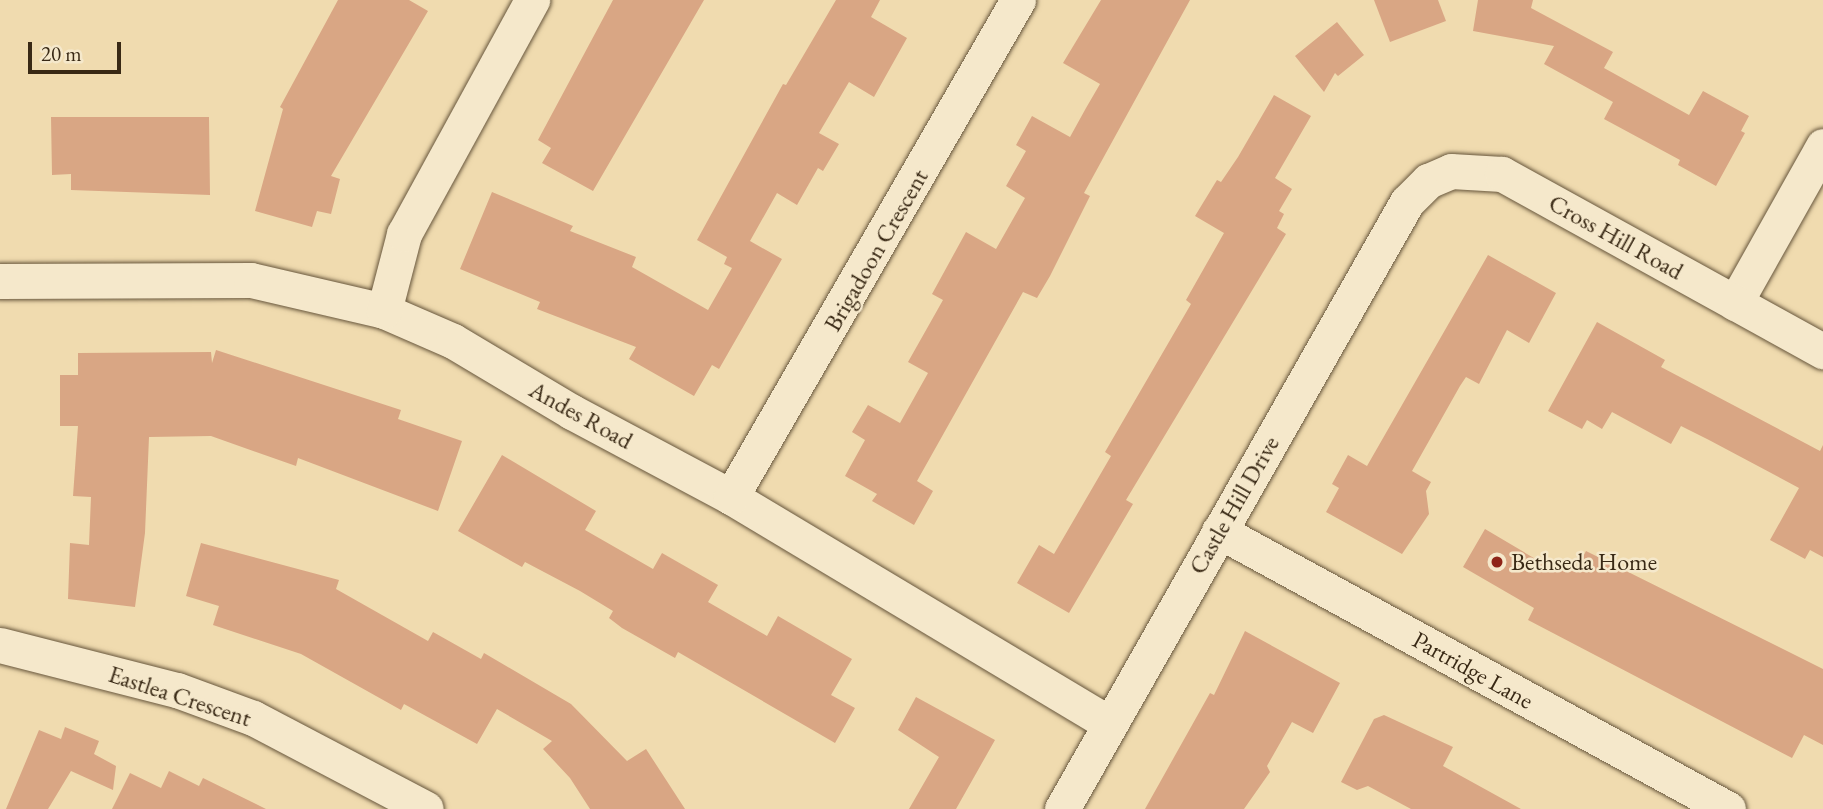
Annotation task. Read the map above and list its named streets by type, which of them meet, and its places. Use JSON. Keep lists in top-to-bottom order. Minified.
{"streets":{"street":["Cross Hill Road","Brigadoon Crescent","Andes Road","Castle Hill Drive","Partridge Lane","Eastlea Crescent"]},"crossings":[["Cross Hill Road","Castle Hill Drive"],["Brigadoon Crescent","Andes Road"],["Andes Road","Castle Hill Drive"],["Castle Hill Drive","Partridge Lane"]],"places":["Bethseda Home"],"scale_bar":"20 m"}
